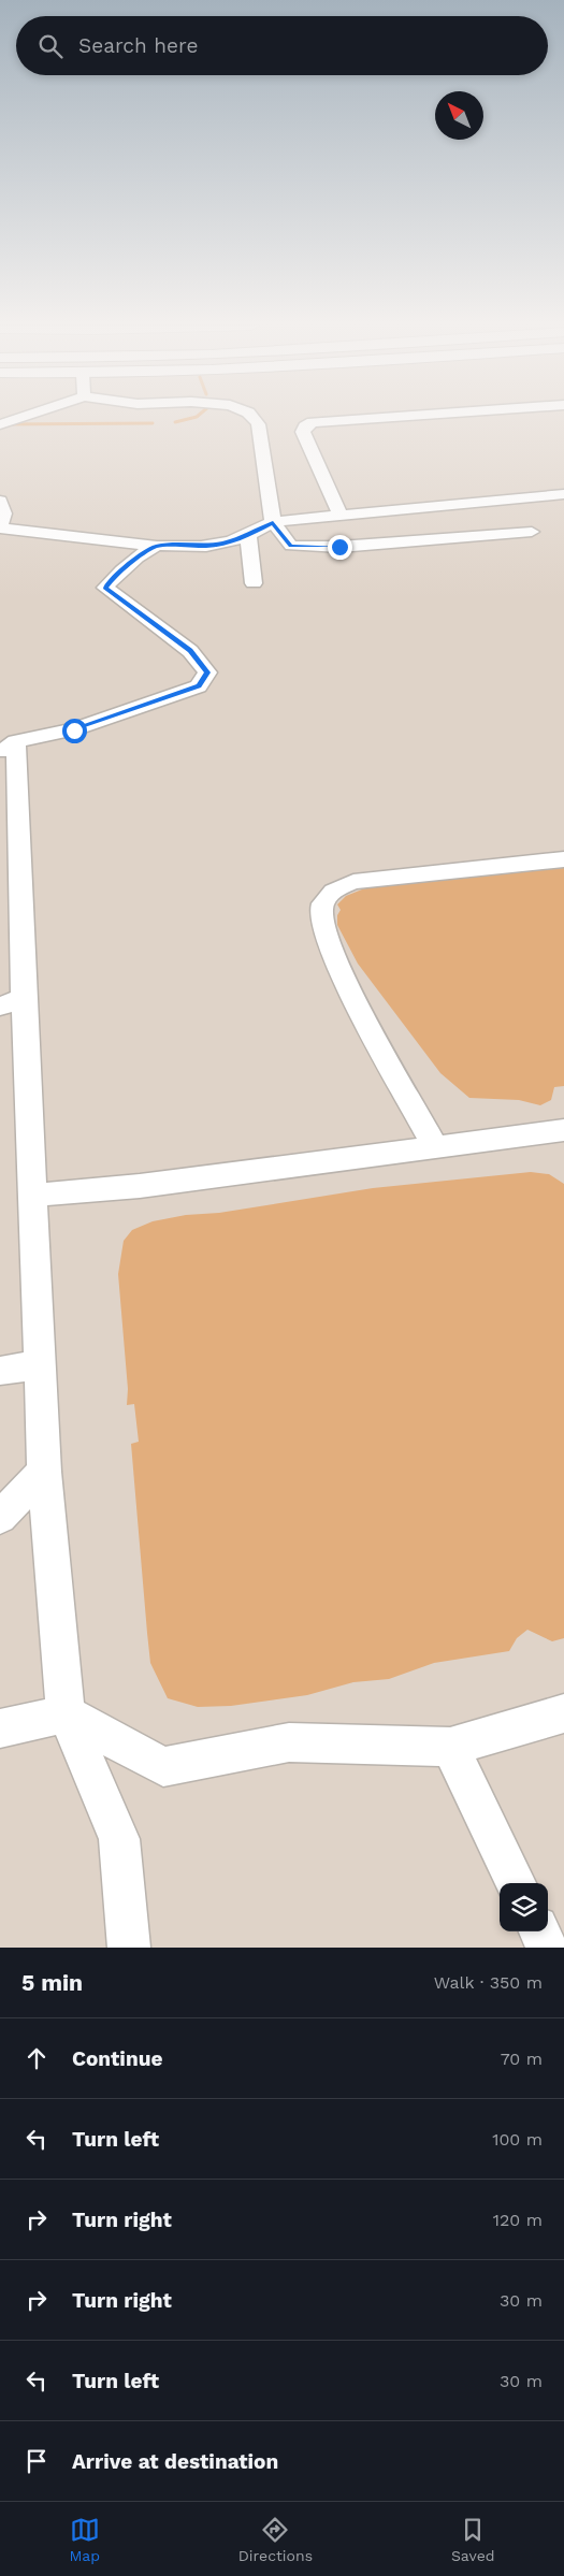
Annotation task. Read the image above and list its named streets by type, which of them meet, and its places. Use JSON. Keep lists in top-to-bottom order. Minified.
{"north":"top left","page":{"search":"Search here","heading":["5 min","Walk · 350 m"],"list":[["Continue","70 m"],["Turn left","100 m"],["Turn right","120 m"],["Turn right","30 m"],["Turn left","30 m"],"Arrive at destination"],"nav":["Map","Directions","Saved"]}}
